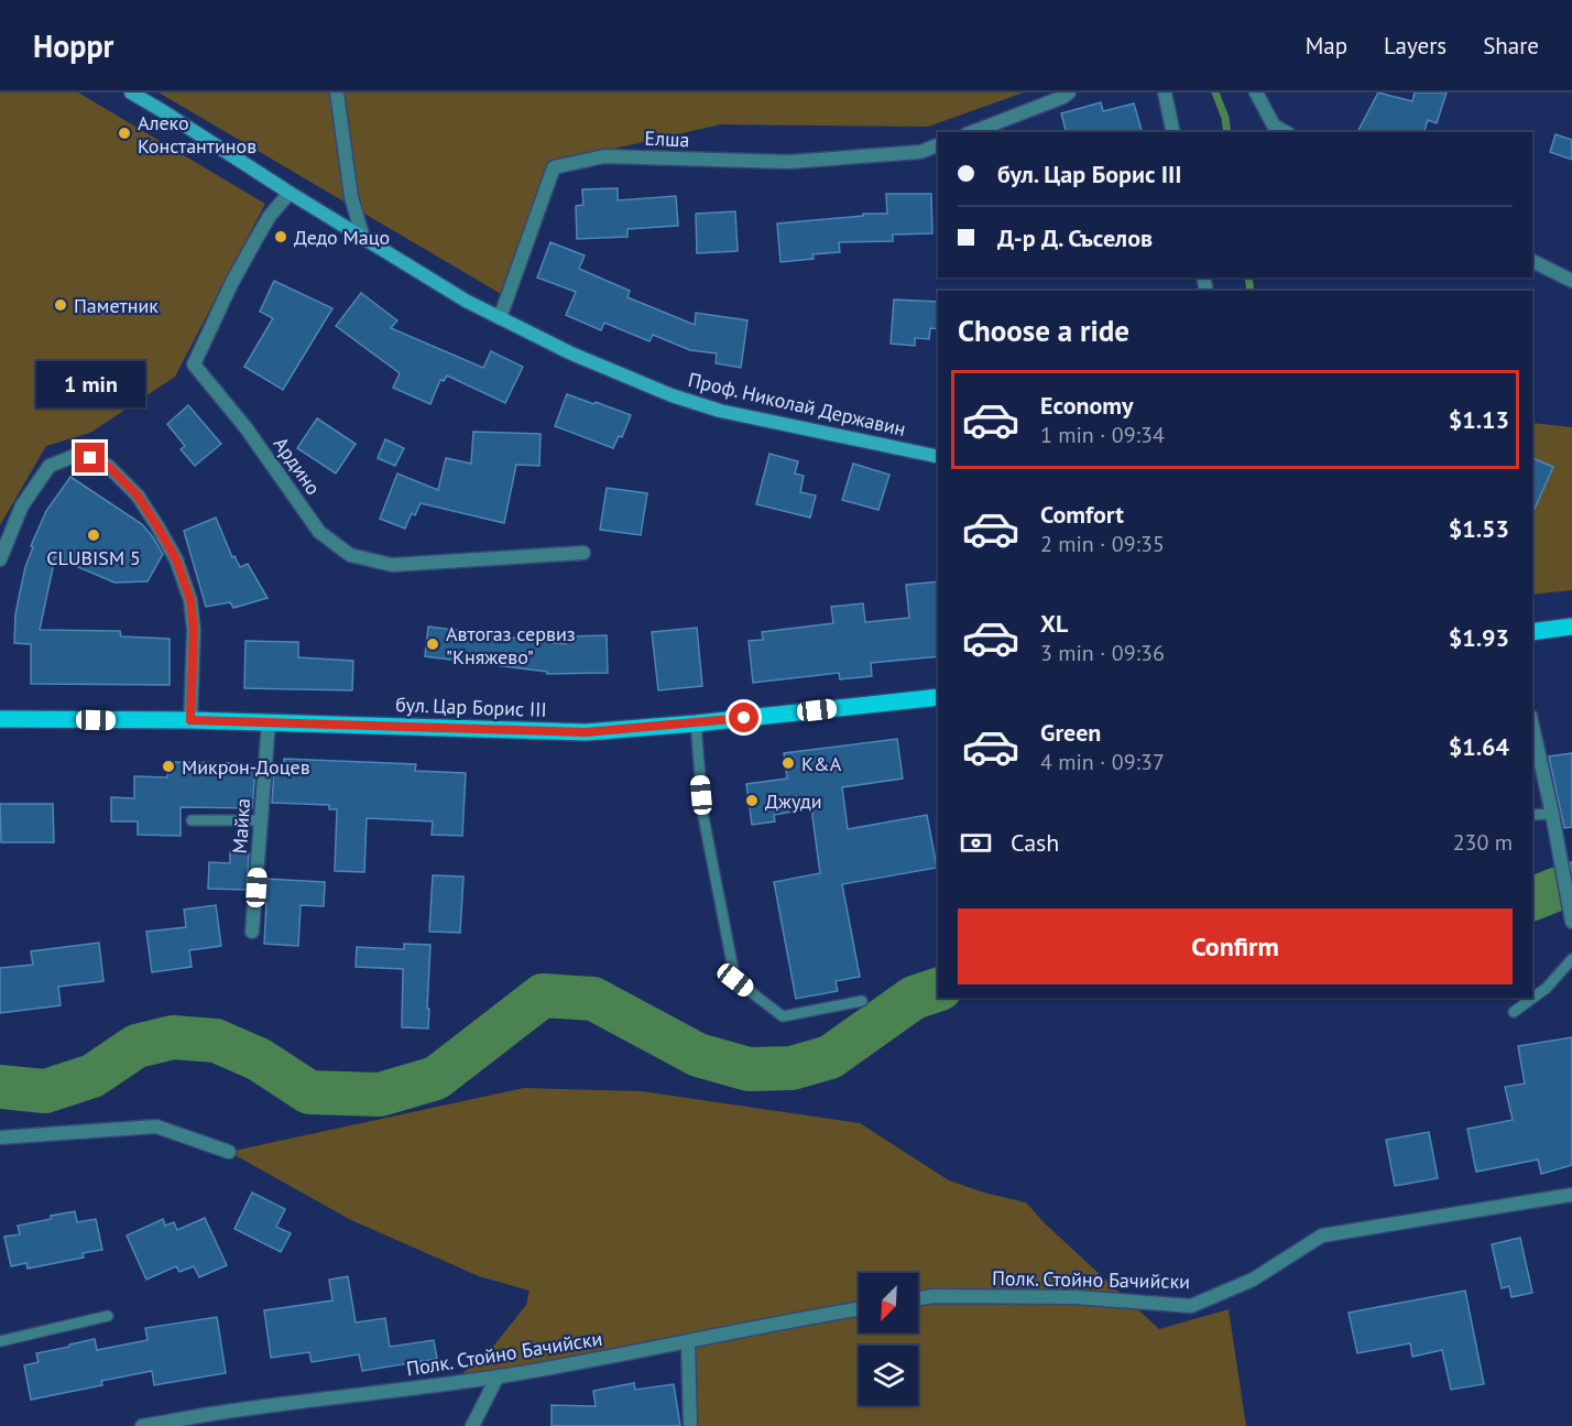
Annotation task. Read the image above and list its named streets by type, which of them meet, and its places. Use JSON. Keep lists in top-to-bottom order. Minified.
{"streets":{"main road":["Проф. Николай Державин","бул. Цар Борис III"],"street":["Елша","Ардино","Майка","Полк. Стойно Бачийски"]},"crossings":[["Елша","Проф. Николай Державин"],["Проф. Николай Державин","Ардино"],["бул. Цар Борис III","Майка"]],"places":["Алеко Константинов","Дедо Мацо","Паметник","CLUBISM 5","Автогаз сервиз \"Княжево\"","K&A","Микрон-Доцев","Джуди"],"north":"bottom left","page":{"header":"Hoppr","nav":["Map","Layers","Share"],"banner":["бул. Цар Борис III","Д-р Д. Съселов"],"heading":"Choose a ride","bubble":"1 min","list":[{"name":"Economy","note":"1 min · 09:34","value":"$1.13"},{"name":"Comfort","note":"2 min · 09:35","value":"$1.53"},{"name":"XL","note":"3 min · 09:36","value":"$1.93"},{"name":"Green","note":"4 min · 09:37","value":"$1.64"}],"pay":["Cash","230 m"],"buttons":"Confirm"}}
